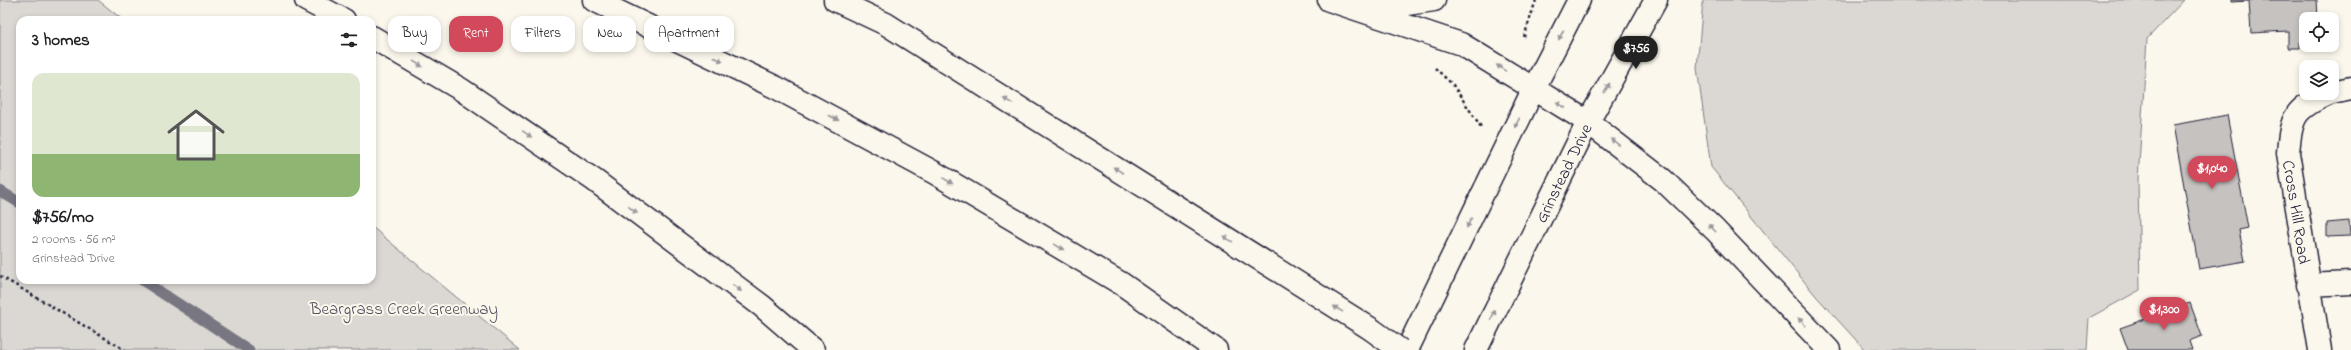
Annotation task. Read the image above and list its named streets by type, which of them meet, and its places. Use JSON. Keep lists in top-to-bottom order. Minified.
{"streets":{"main road":["Grinstead Drive","Cross Hill Road"]},"parks":["Beargrass Creek Greenway"],"page":{"chip":["Buy","Rent","Filters","New","Apartment"],"heading":"3 homes","price":["$756","$1,040","$1,300"],"list":[{"name":"$756/mo","note":"2 rooms · 56 m² · Grinstead Drive"}]}}
